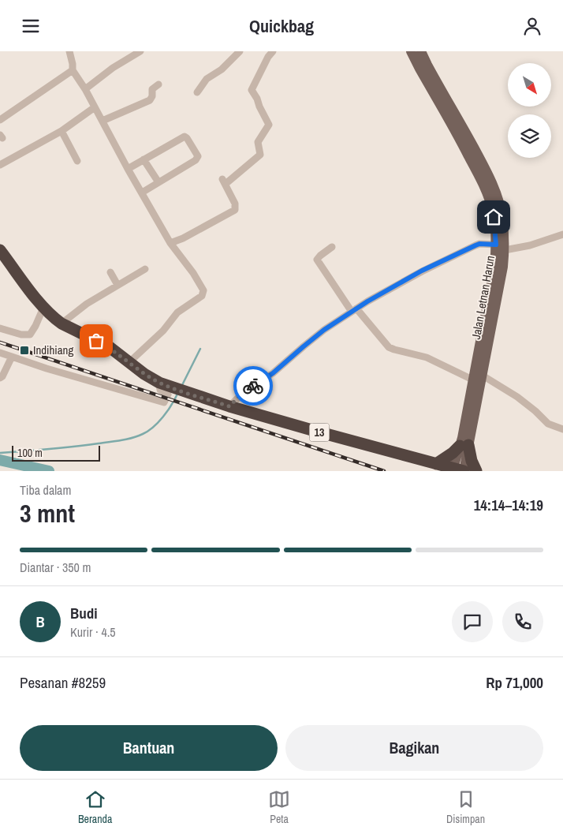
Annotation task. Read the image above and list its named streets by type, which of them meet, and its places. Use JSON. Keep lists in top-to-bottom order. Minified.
{"streets":{"highway":["13"],"main road":["Jalan Letnan Harun"]},"crossings":[["Jalan Letnan Harun","13"]],"places":{"transit":["Indihiang"]},"scale_bar":"100 m","north":"bottom right","page":{"header":"Quickbag","scale":"100 m","heading":["3 mnt","Tiba dalam","14:14–14:19"],"panel":["Budi","Kurir · 4.5","Pesanan #8259","Rp 71,000"],"bar":"Diantar · 350 m","round":"B","buttons":["Bantuan","Bagikan"],"tabs":["Beranda","Peta","Disimpan"]}}
